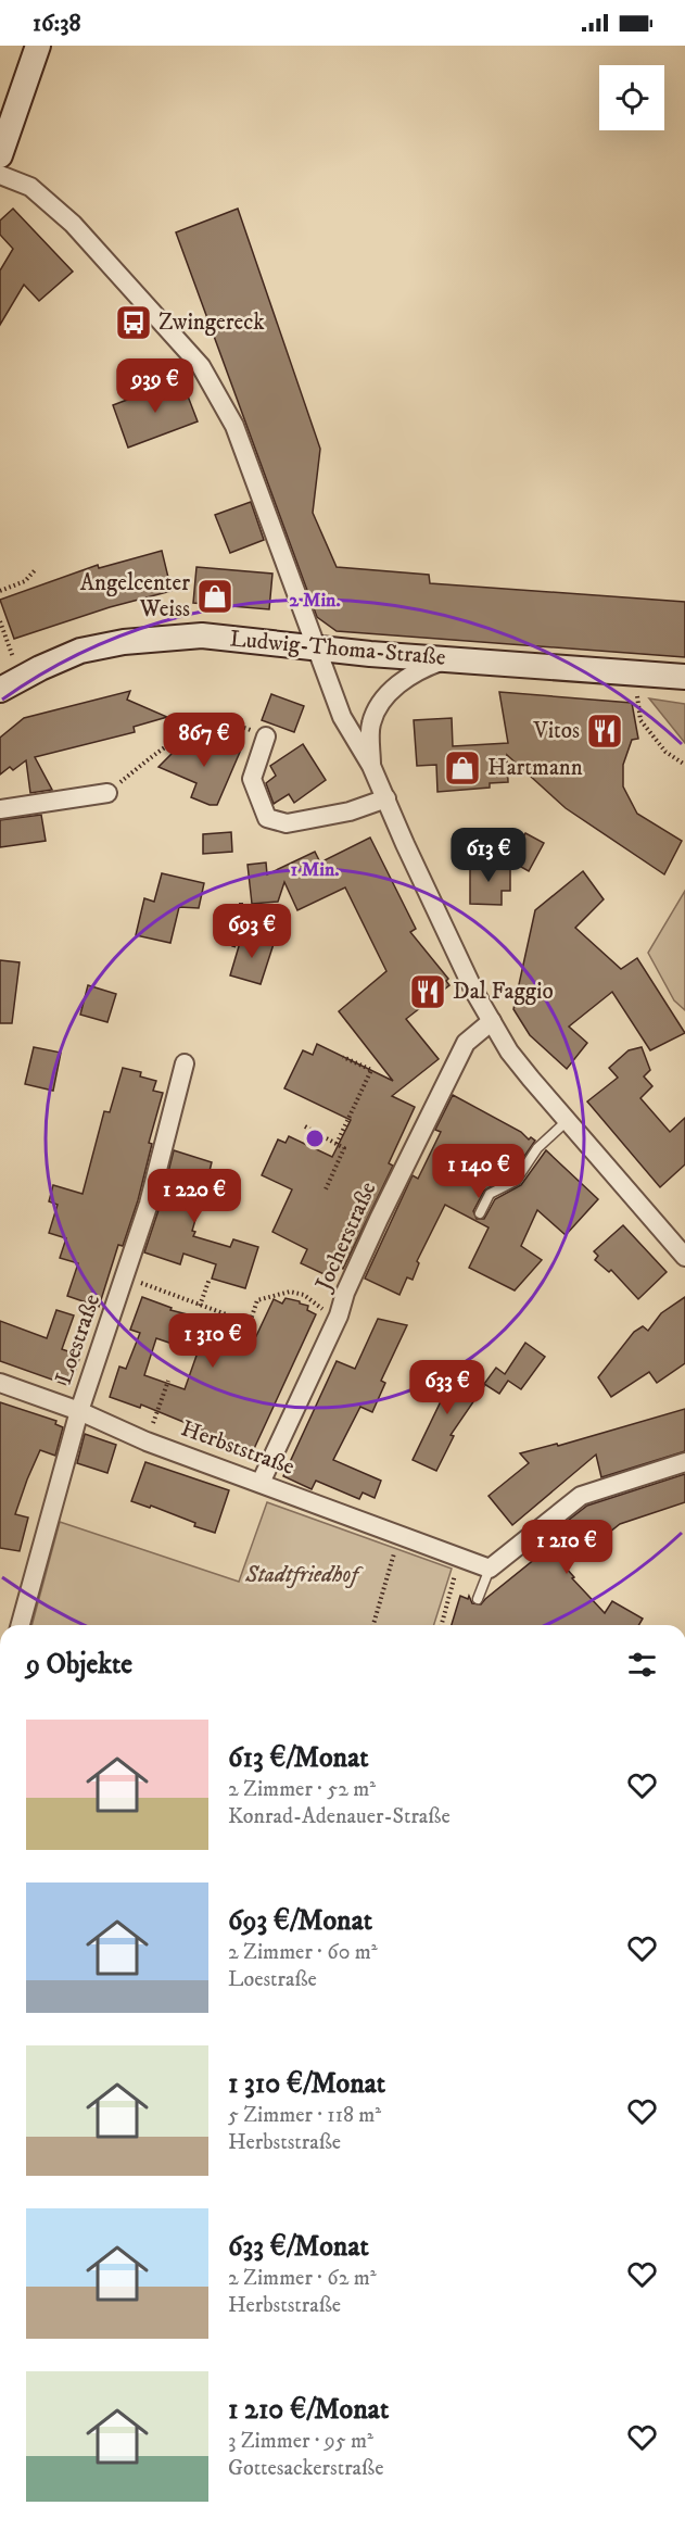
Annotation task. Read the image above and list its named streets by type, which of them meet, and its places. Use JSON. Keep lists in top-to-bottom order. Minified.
{"streets":{"main road":["Ludwig-Thoma-Straße"],"street":["Jocherstraße","Loestraße","Herbststraße"]},"crossings":[["Jocherstraße","Herbststraße"],["Loestraße","Herbststraße"]],"parks":["Stadtfriedhof"],"places":{"bus stop":["Zwingereck"],"shop":["Angelcenter Weiss","Hartmann"],"restaurant":["Vitos","Dal Faggio"]},"page":{"status":"16:38","price":["939 €","867 €","613 €","693 €","1 140 €","1 220 €","1 310 €","633 €","1 210 €"],"heading":"9 Objekte","list":[{"name":"613 €/Monat","note":"2 Zimmer · 52 m² · Konrad-Adenauer-Straße"},{"name":"693 €/Monat","note":"2 Zimmer · 60 m² · Loestraße"},{"name":"1 310 €/Monat","note":"5 Zimmer · 118 m² · Herbststraße"},{"name":"633 €/Monat","note":"2 Zimmer · 62 m² · Herbststraße"},{"name":"1 210 €/Monat","note":"3 Zimmer · 95 m² · Gottesackerstraße"}]},"rings":["2 Min.","1 Min."]}
